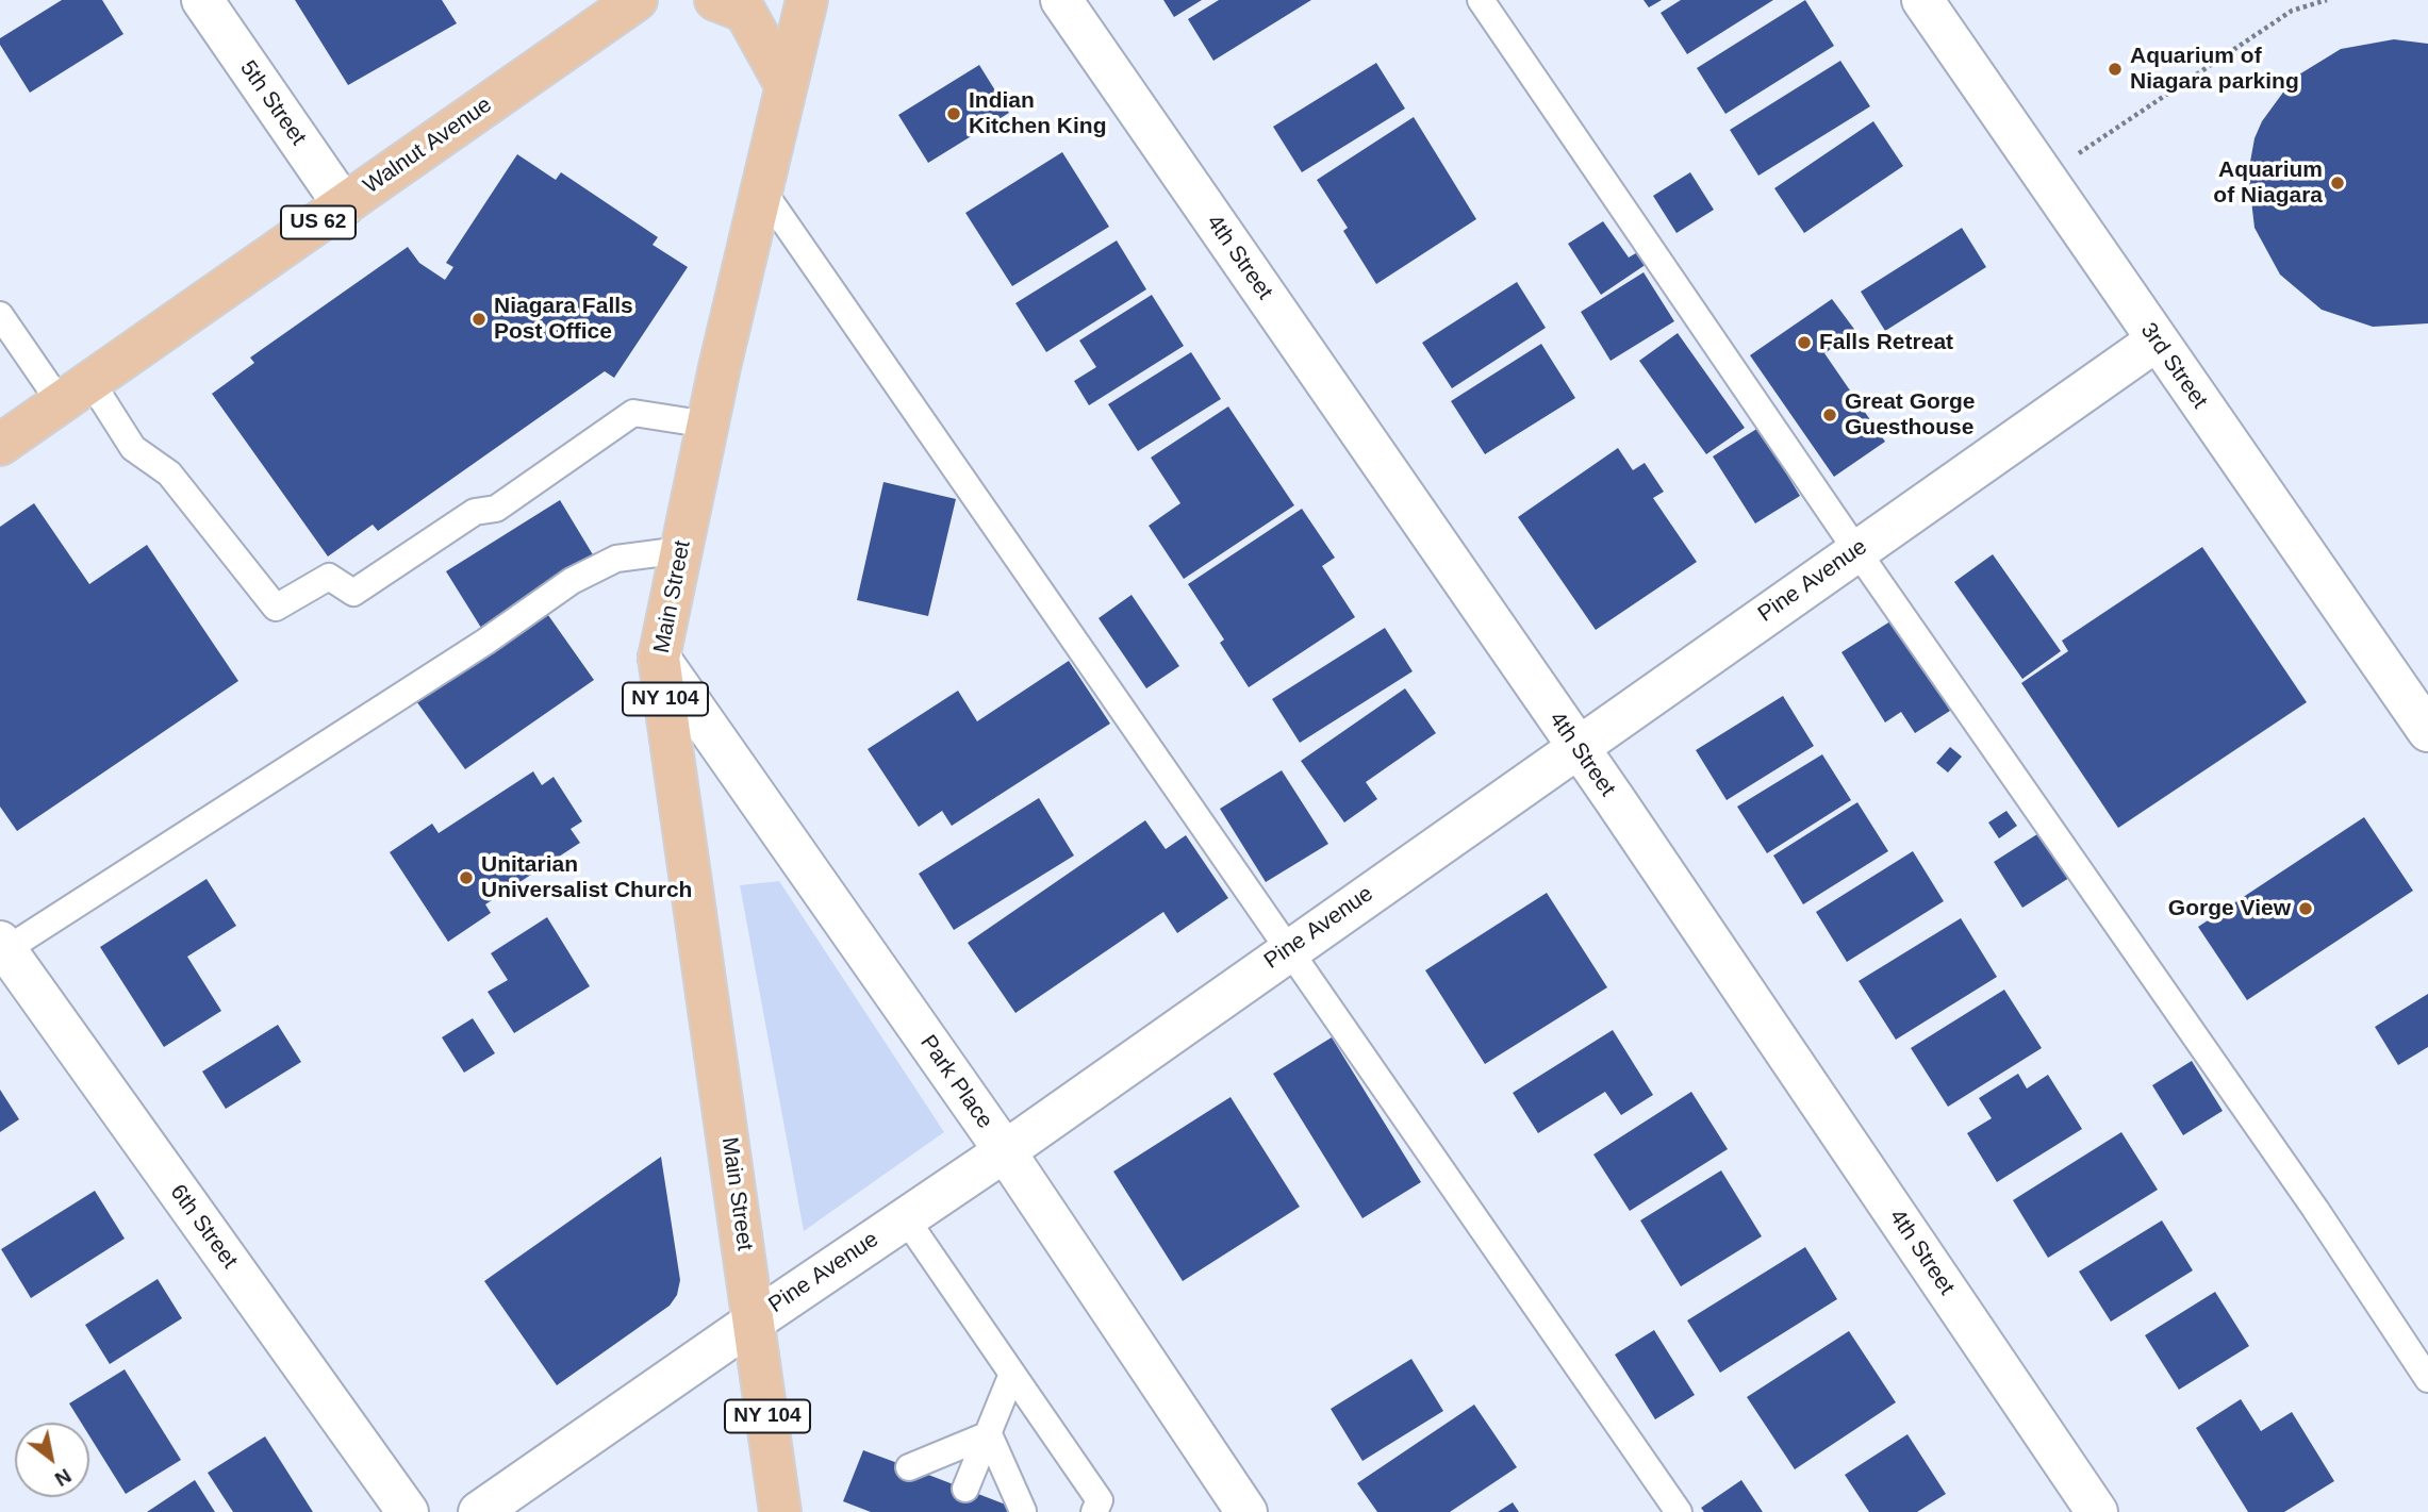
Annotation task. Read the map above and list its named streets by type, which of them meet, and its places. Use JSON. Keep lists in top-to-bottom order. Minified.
{"streets":{"main road":["Walnut Avenue","US 62","Main Street","NY 104"],"street":["5th Street","4th Street","3rd Street","Pine Avenue","Park Place","6th Street"]},"crossings":[["5th Street","Walnut Avenue"],["4th Street","Pine Avenue"],["3rd Street","Pine Avenue"],["Pine Avenue","Main Street"],["Pine Avenue","Park Place"],["Main Street","Park Place"]],"places":["Aquarium of Niagara parking","Indian Kitchen King","Aquarium of Niagara","Niagara Falls Post Office","Falls Retreat","Great Gorge Guesthouse","Unitarian Universalist Church","Gorge View"],"north":"bottom right"}
